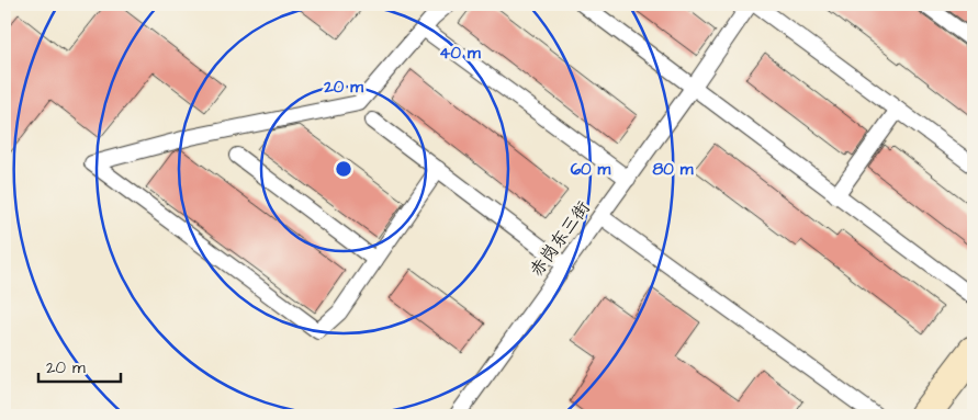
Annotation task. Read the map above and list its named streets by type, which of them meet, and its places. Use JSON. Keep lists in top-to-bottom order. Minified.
{"streets":{"lane":["赤岗东三街"]},"scale_bar":"20 m","rings":["40 m","20 m","60 m","80 m"]}
